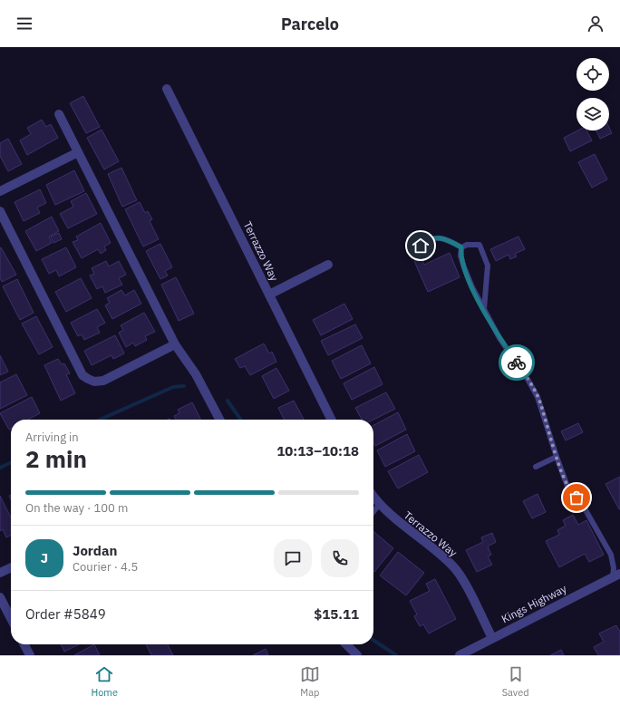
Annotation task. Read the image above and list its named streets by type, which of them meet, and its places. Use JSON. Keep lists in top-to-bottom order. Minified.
{"streets":{"street":["Terrazzo Way","Kings Highway"]},"crossings":[["Terrazzo Way","Kings Highway"]],"page":{"header":"Parcelo","heading":["2 min","Arriving in","10:13–10:18"],"panel":["Jordan","Courier · 4.5","Order #5849","$15.11"],"bar":"On the way · 100 m","round":"J","tabs":["Home","Map","Saved"]}}
